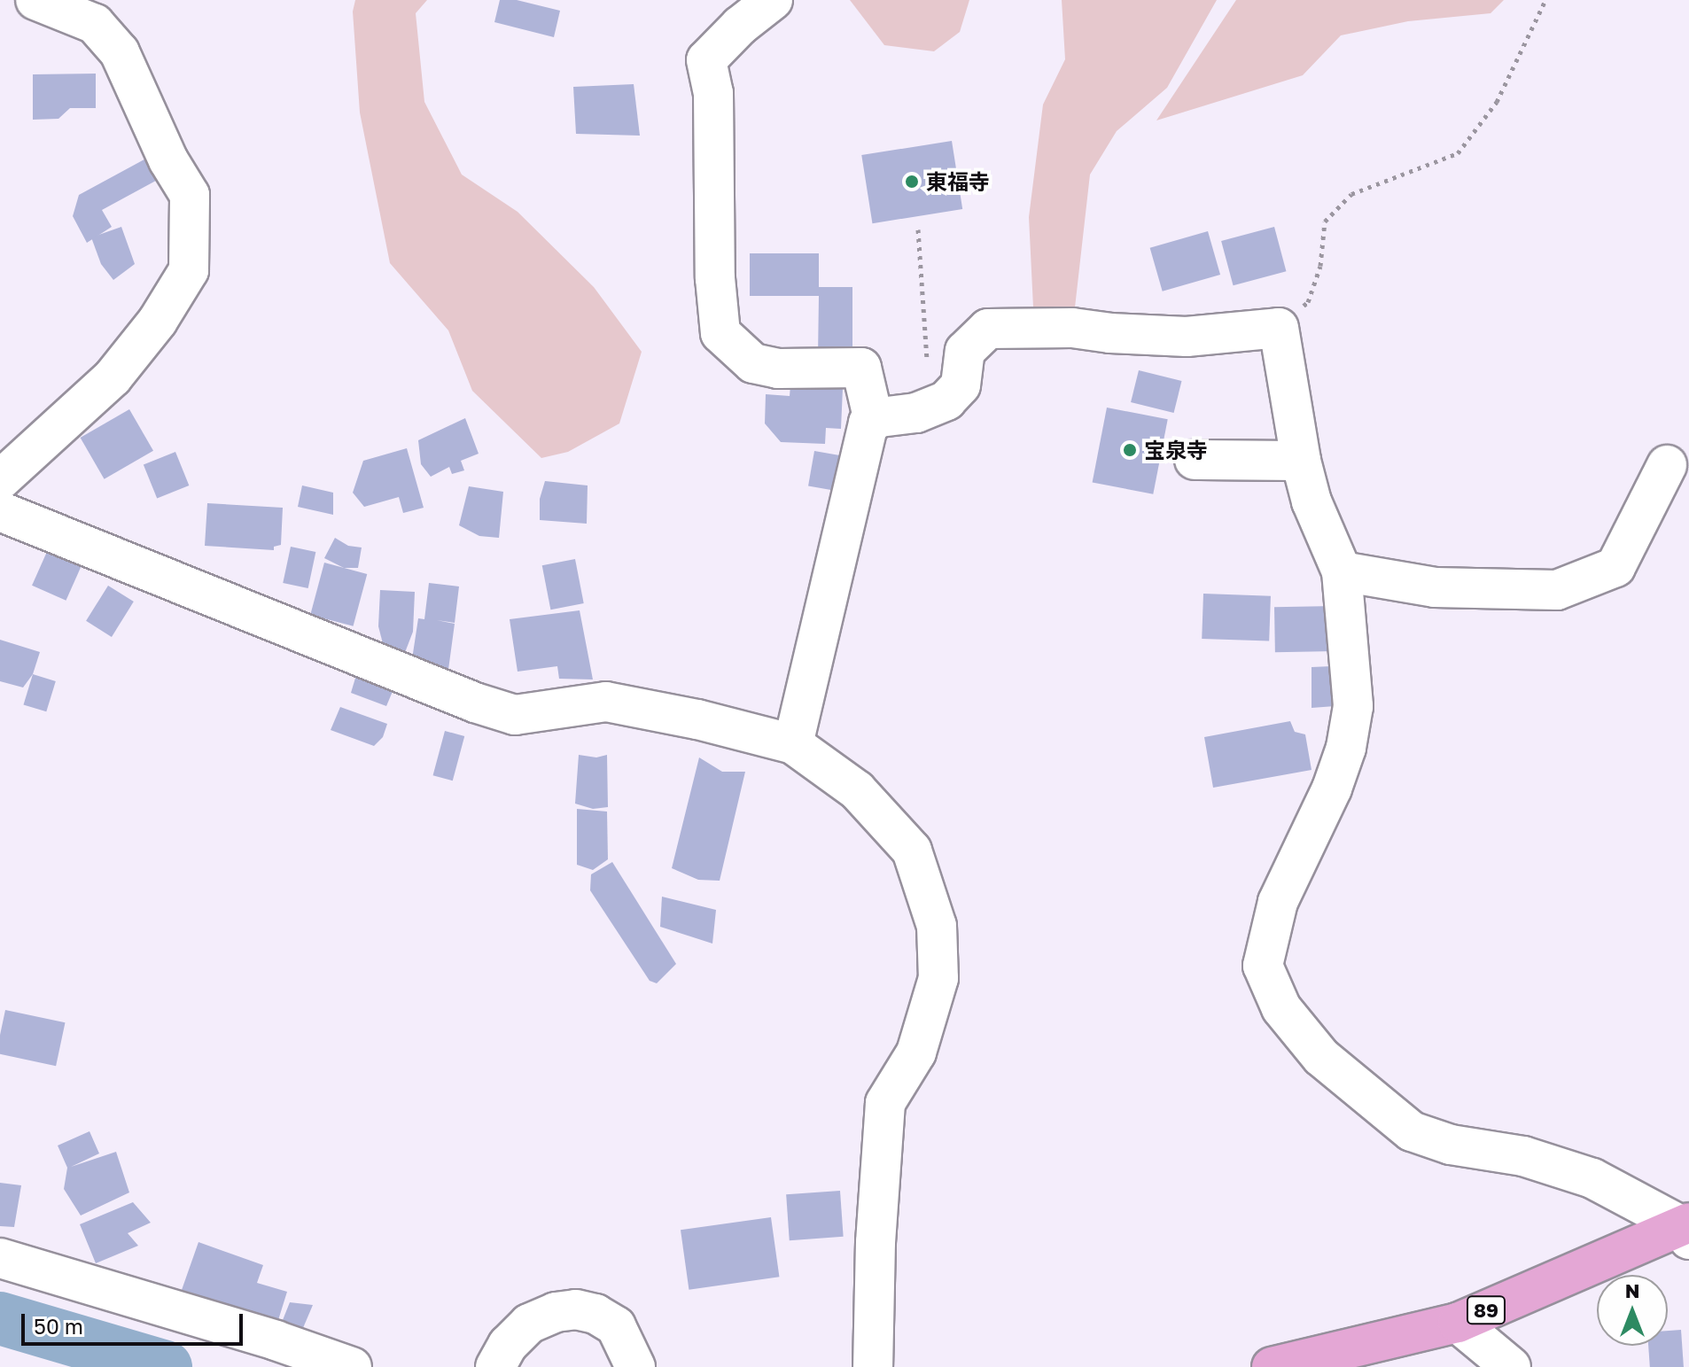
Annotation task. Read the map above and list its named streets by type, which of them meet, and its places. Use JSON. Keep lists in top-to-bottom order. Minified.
{"streets":{"main road":["89"]},"places":["東福寺","宝泉寺"],"scale_bar":"50 m","north":"top"}
